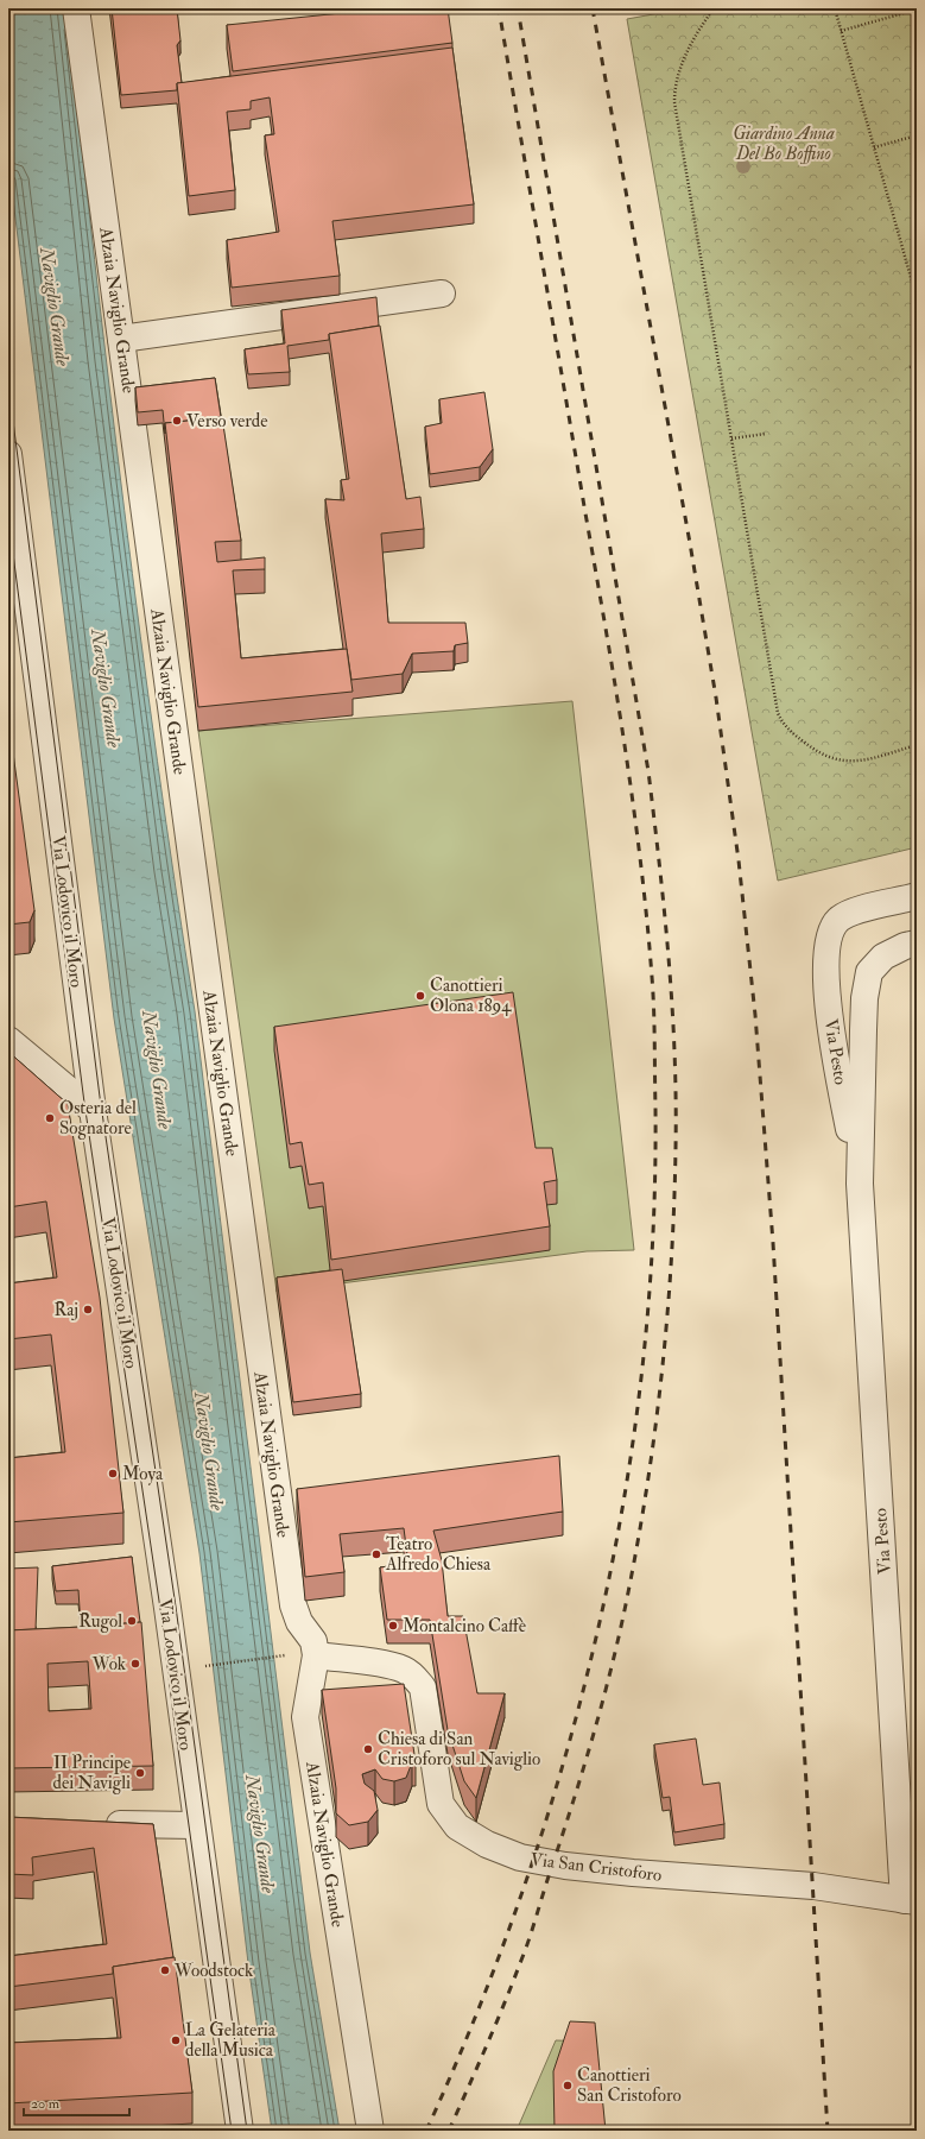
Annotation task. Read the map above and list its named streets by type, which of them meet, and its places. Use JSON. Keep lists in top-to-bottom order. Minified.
{"streets":{"street":["Alzaia Naviglio Grande","Via Lodovico il Moro","Via Pesto","Via San Cristoforo"]},"crossings":[["Alzaia Naviglio Grande","Via San Cristoforo"],["Via Pesto","Via San Cristoforo"]],"water":["Naviglio Grande"],"parks":["Giardino Anna Del Bo Boffino"],"places":["Verso verde","Canottieri Olona 1894","Osteria del Sognatore","Raj","Moya","Teatro Alfredo Chiesa","Rugol","Montalcino Caffè","Wok","Chiesa di San Cristoforo sul Naviglio","II Principe dei Navigli","Woodstock","La Gelateria della Musica","Canottieri San Cristoforo"],"scale_bar":"20 m"}
